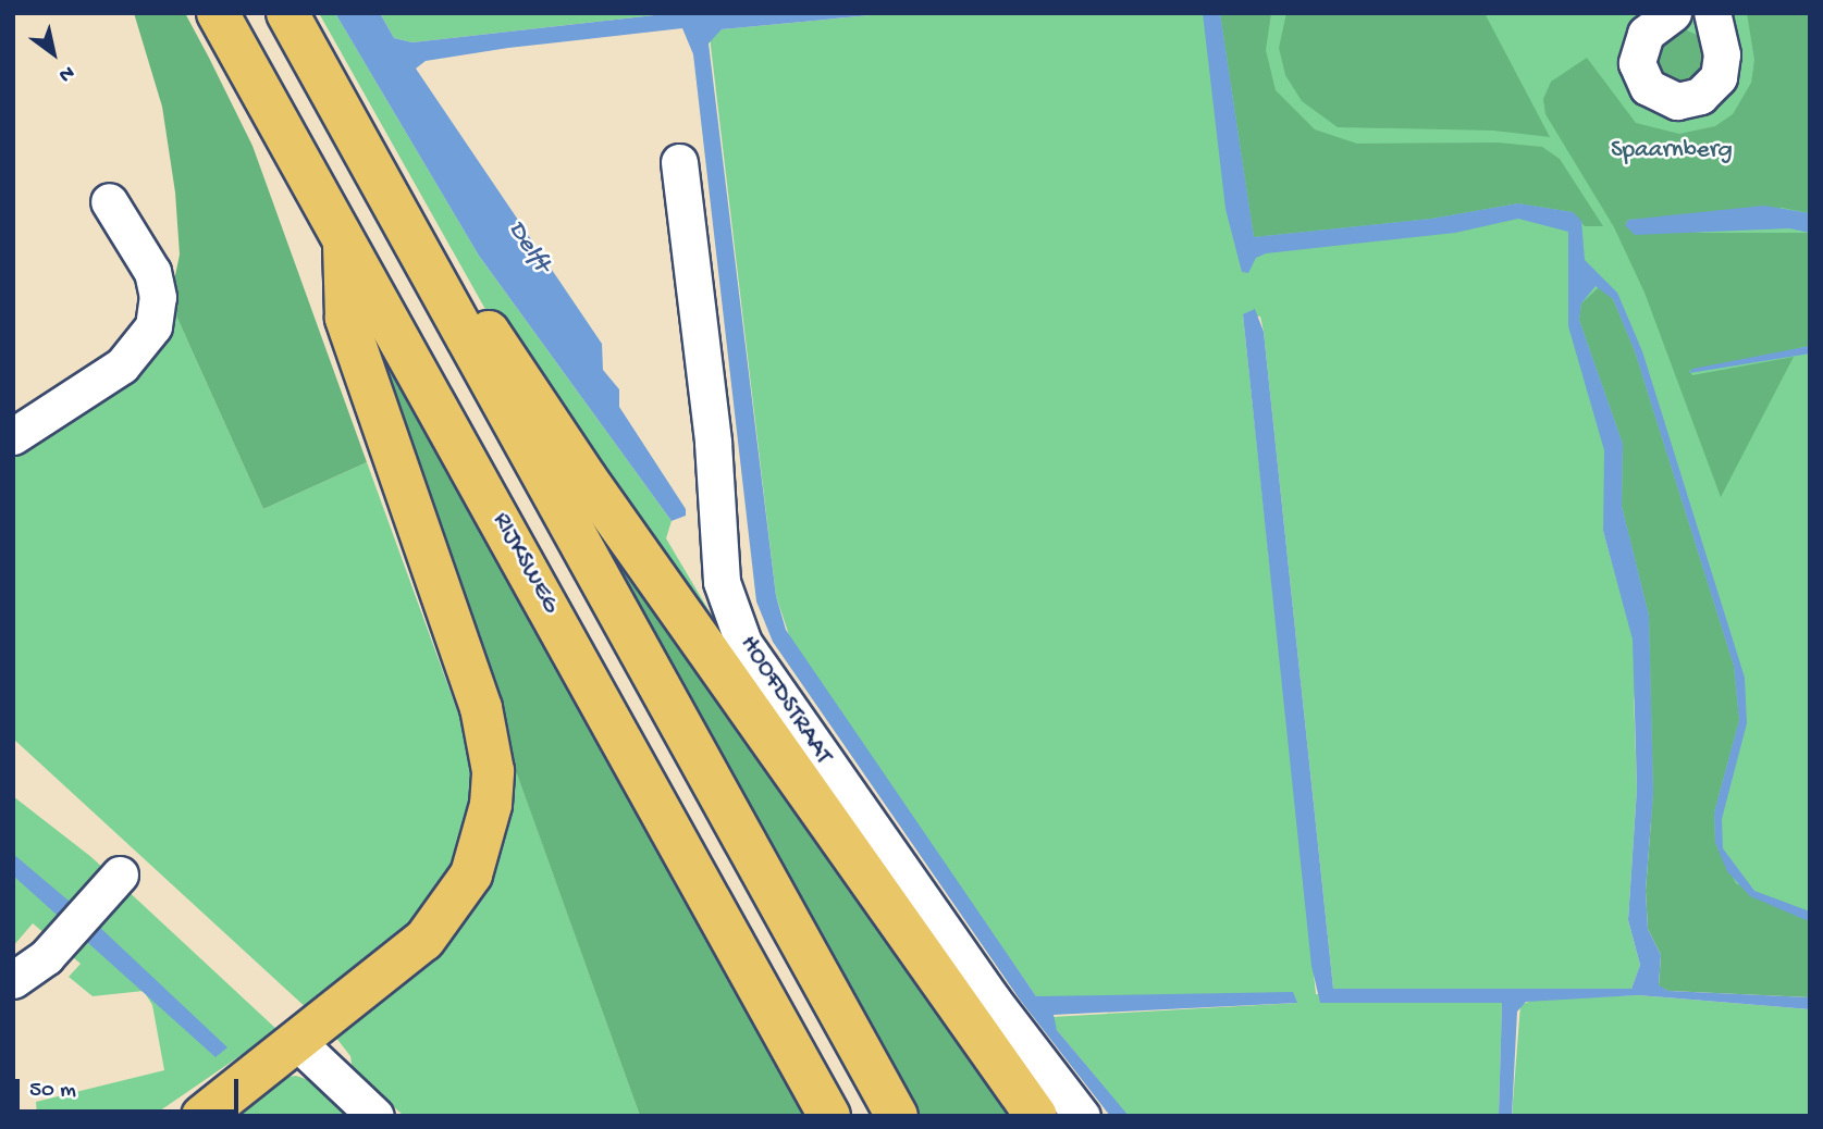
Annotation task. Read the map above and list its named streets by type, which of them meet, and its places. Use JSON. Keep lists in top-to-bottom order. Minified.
{"streets":{"main road":["RIJKSWEG"],"street":["HOOFDSTRAAT"]},"water":["Delft"],"parks":["Spaarnberg"],"scale_bar":"50 m","north":"bottom right"}
